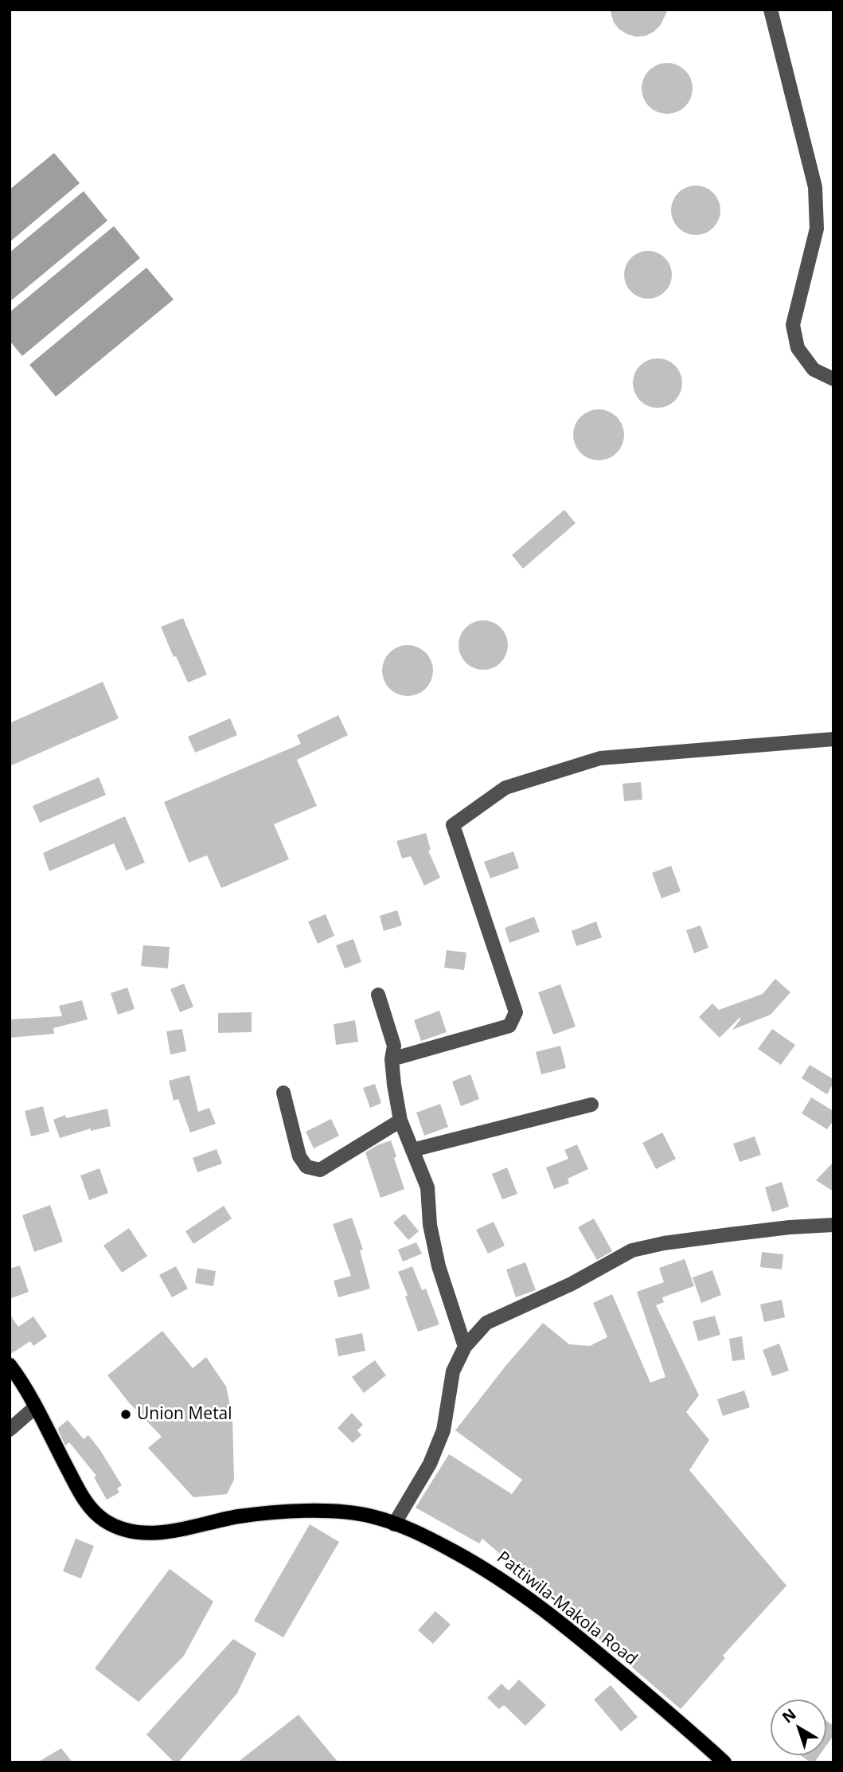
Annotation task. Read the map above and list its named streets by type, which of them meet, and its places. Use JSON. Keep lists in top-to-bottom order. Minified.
{"streets":{"main road":["Pattiwila-Makola Road"]},"places":["Union Metal"],"north":"top left"}
